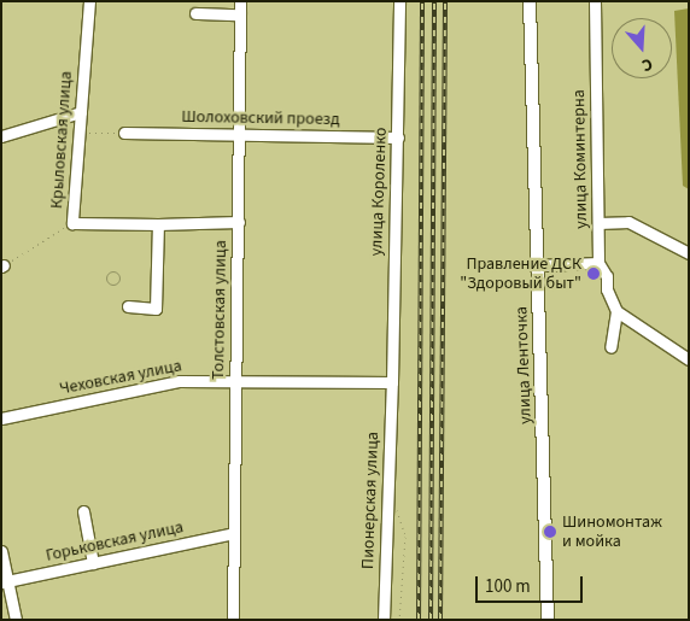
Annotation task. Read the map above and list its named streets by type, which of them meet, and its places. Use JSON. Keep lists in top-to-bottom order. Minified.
{"streets":{"main road":["улица Ленточка"],"street":["Шолоховский проезд","Крыловская улица","улица Коминтерна","улица Короленко","Толстовская улица","Чеховская улица","Пионерская улица","Горьковская улица"]},"crossings":[["Шолоховский проезд","улица Короленко"],["Шолоховский проезд","Толстовская улица"],["Крыловская улица","Толстовская улица"],["улица Короленко","Чеховская улица"],["улица Короленко","Пионерская улица"],["Толстовская улица","Чеховская улица"],["Толстовская улица","Горьковская улица"],["Чеховская улица","Пионерская улица"]],"places":["Правление ДСК \"Здоровый быт\"","Шиномонтаж и мойка"],"scale_bar":"100 m","north":"bottom"}
